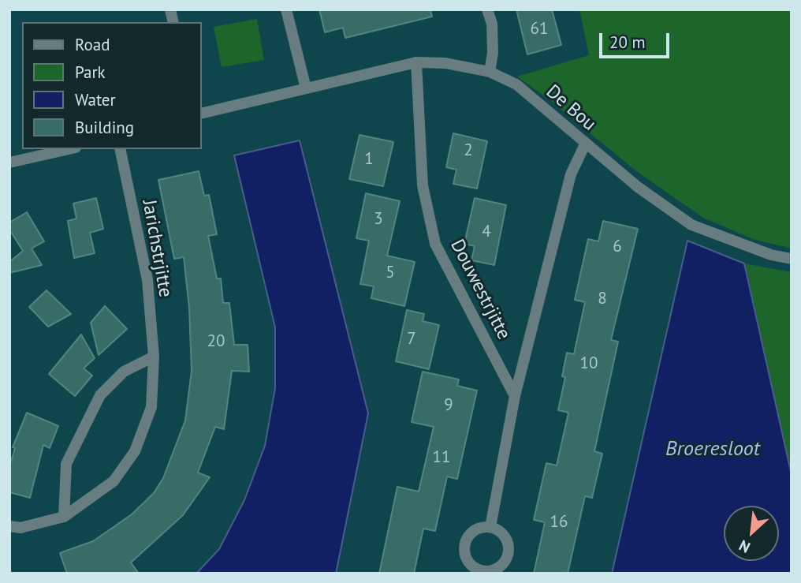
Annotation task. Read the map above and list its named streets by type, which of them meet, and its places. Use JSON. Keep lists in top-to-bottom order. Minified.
{"streets":{"street":["De Bou","Jarichstrjitte","Douwestrjitte"]},"crossings":[["De Bou","Douwestrjitte"]],"water":["Broeresloot"],"house_numbers":["61","2","1","3","4","6","5","8","7","20","10","9","11","16"],"legend":["Road","Park","Water","Building"],"scale_bar":"20 m","north":"bottom left"}
